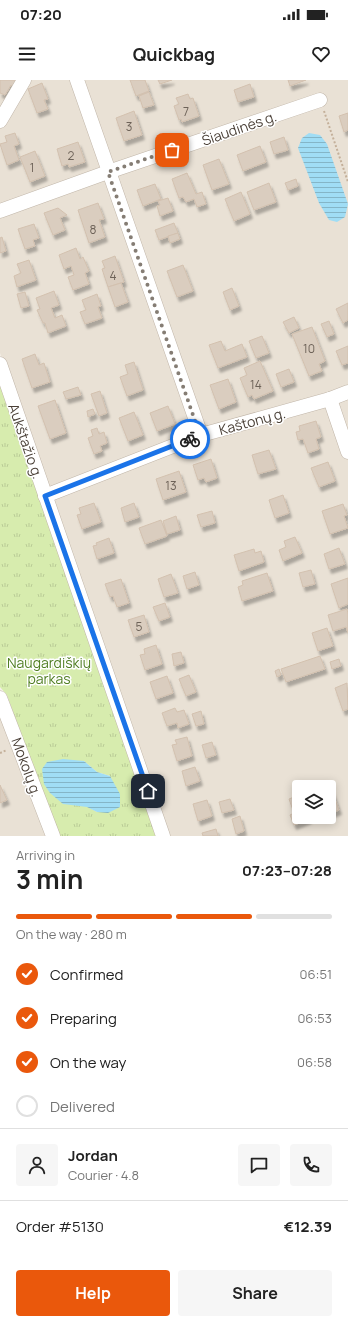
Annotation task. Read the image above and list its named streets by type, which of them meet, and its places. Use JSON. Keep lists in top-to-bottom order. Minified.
{"streets":{"street":["Šiaudinės g.","Kaštonų g.","Aukštažio g.","Mokolų g."]},"crossings":[["Kaštonų g.","Aukštažio g."]],"parks":["Naugardiškių parkas"],"house_numbers":["7","3","2","1","8","4","10","14","13","5"],"page":{"status":"07:20","header":"Quickbag","heading":["3 min","Arriving in","07:23–07:28"],"panel":["Jordan","Courier · 4.8","Order #5130","€12.39"],"bar":"On the way · 280 m","list":[["Confirmed","06:51"],["Preparing","06:53"],["On the way","06:58"],"Delivered"],"buttons":["Help","Share"]}}
